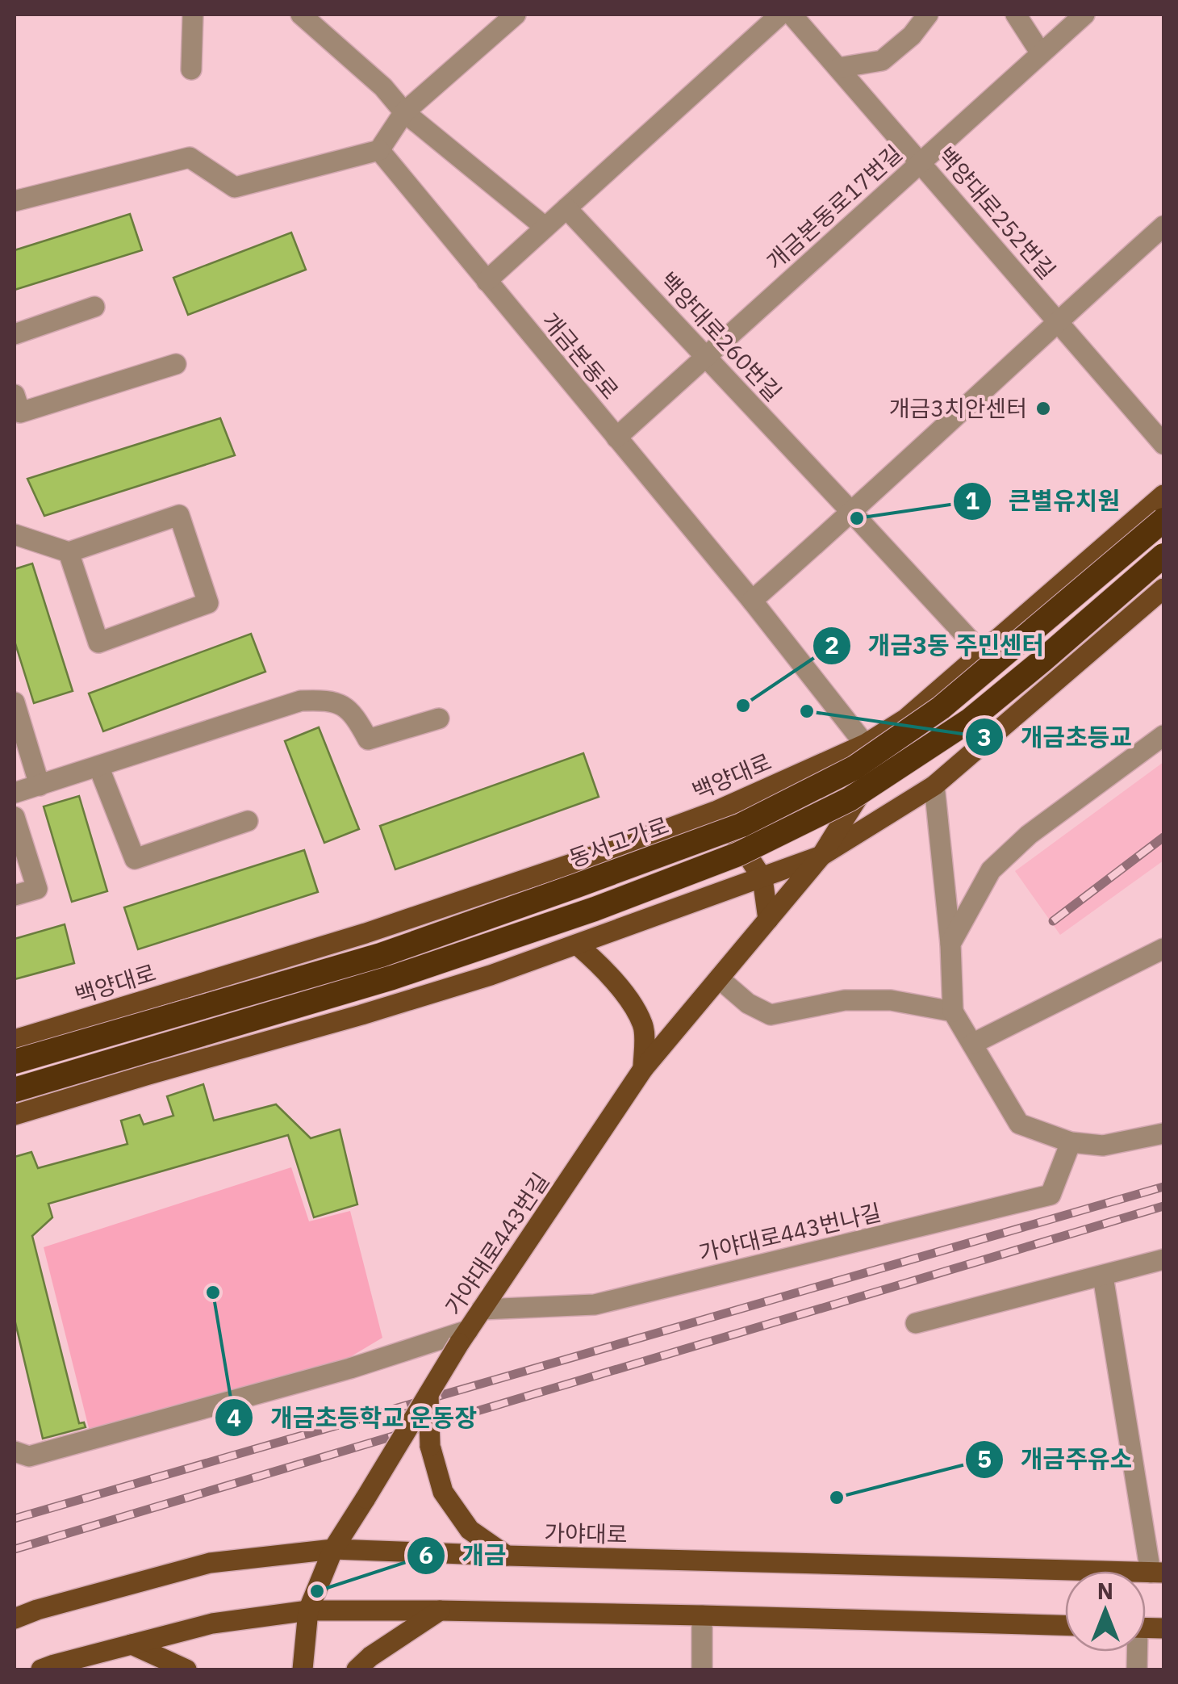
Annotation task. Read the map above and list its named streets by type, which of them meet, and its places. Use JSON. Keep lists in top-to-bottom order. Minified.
{"streets":{"highway":["동서고가로"],"main road":["백양대로","가야대로443번길","가야대로"],"street":["개금본동로17번길","백양대로252번길","백양대로260번길","개금본동로","가야대로443번나길"]},"crossings":[["개금본동로17번길","백양대로252번길"],["개금본동로17번길","백양대로260번길"],["개금본동로17번길","개금본동로"],["백양대로260번길","백양대로"],["개금본동로","백양대로"],["백양대로","가야대로443번길"],["가야대로443번나길","가야대로443번길"],["가야대로443번길","가야대로"]],"places":["개금3치안센터","큰별유치원","개금3동 주민센터","개금초등교","개금초등학교 운동장","개금주유소","개금"],"north":"top"}
